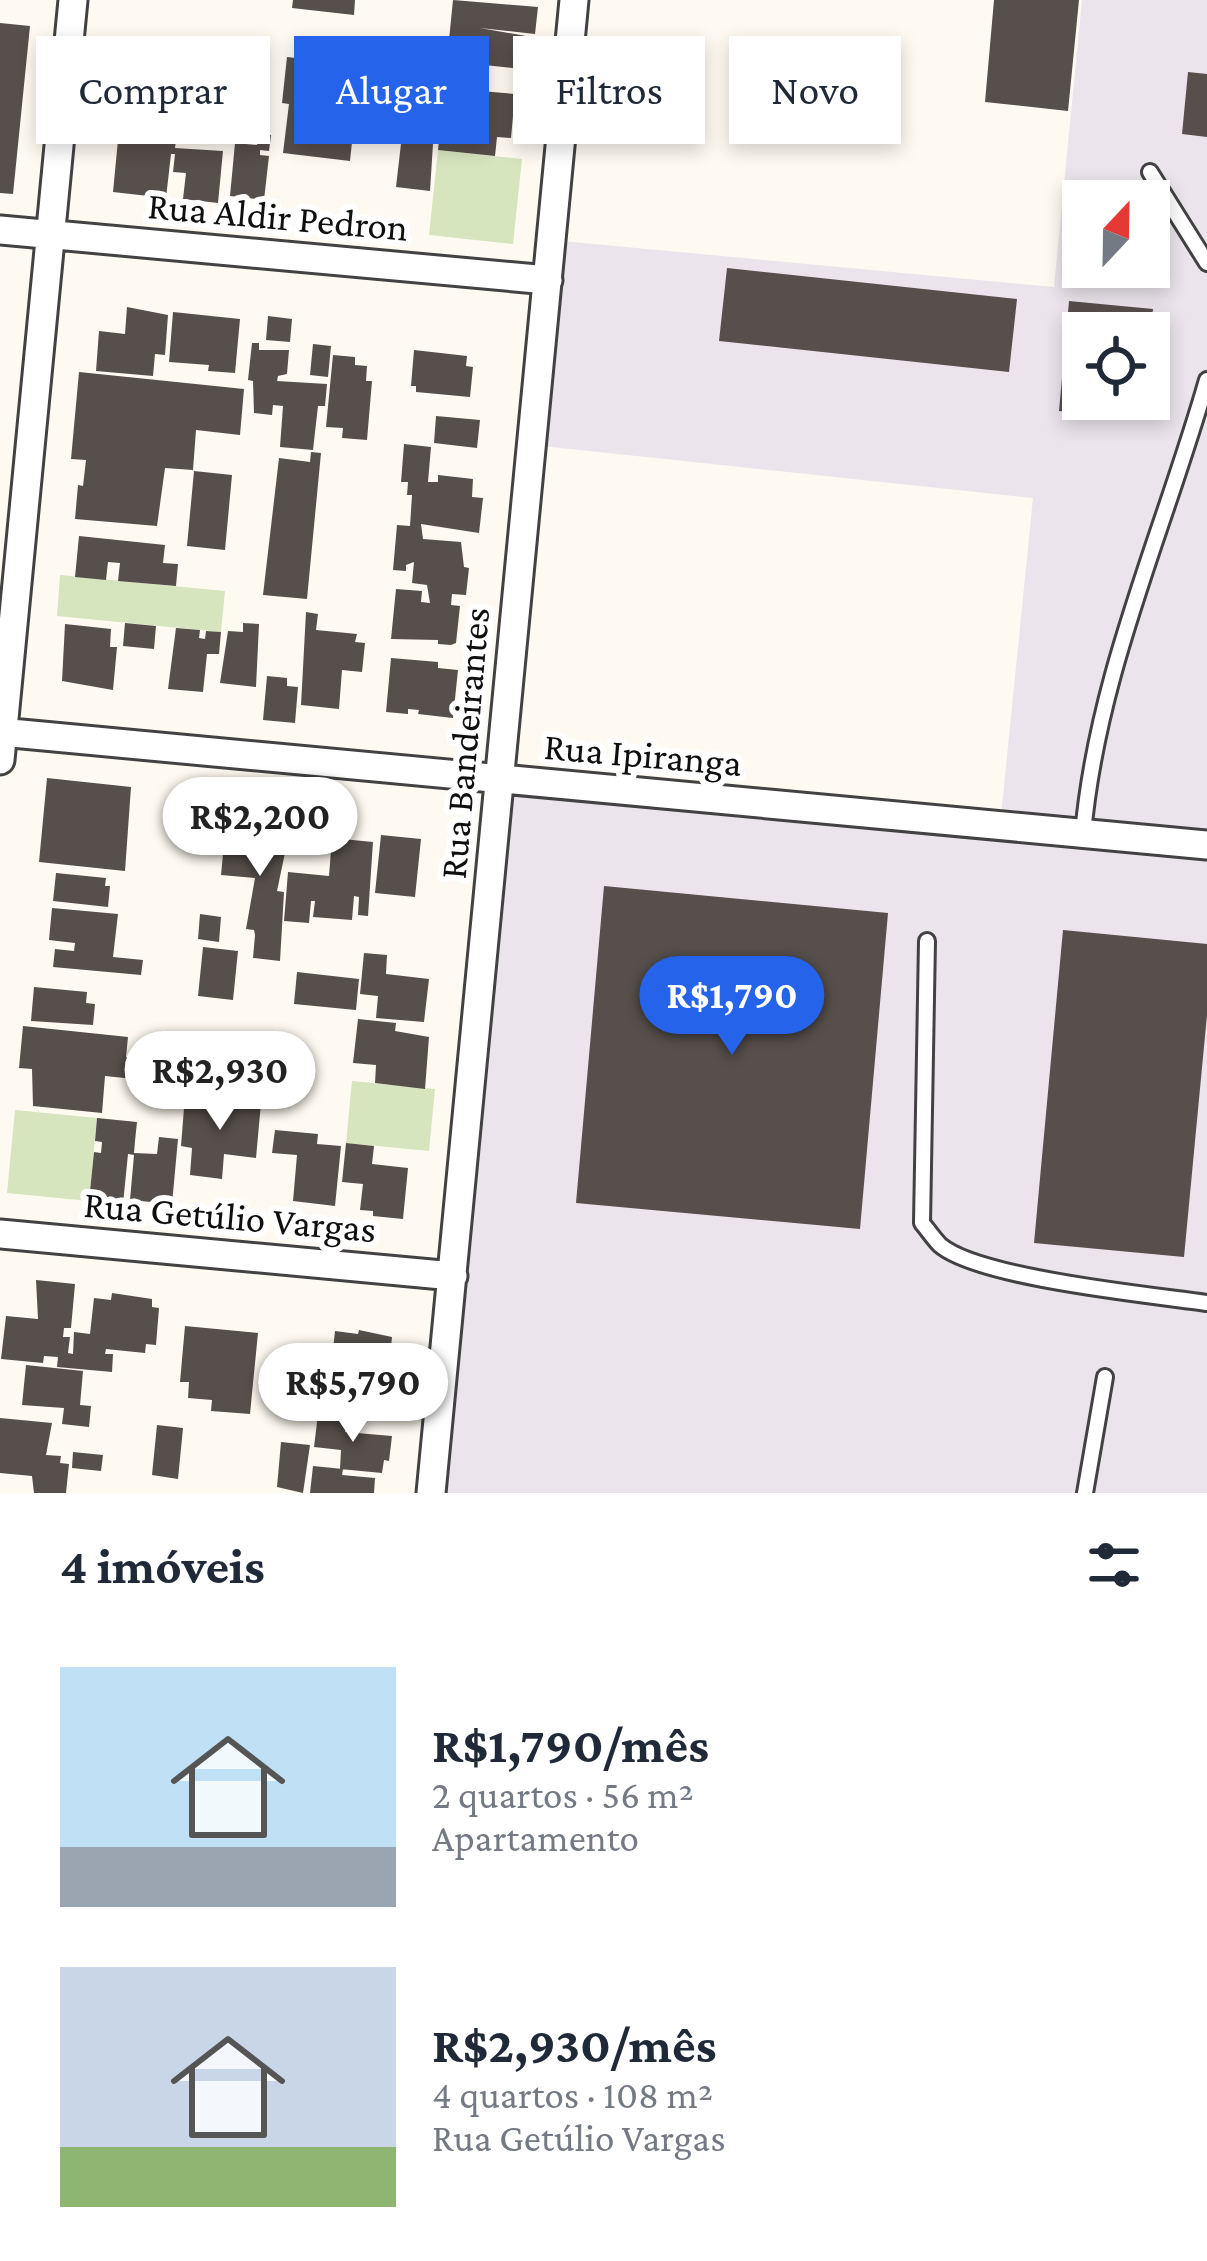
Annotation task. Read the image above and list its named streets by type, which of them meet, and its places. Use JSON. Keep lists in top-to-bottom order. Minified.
{"streets":{"street":["Rua Aldir Pedron","Rua Bandeirantes","Rua Ipiranga","Rua Getúlio Vargas"]},"crossings":[["Rua Aldir Pedron","Rua Bandeirantes"],["Rua Bandeirantes","Rua Ipiranga"],["Rua Bandeirantes","Rua Getúlio Vargas"]],"north":"top","page":{"chip":["Comprar","Alugar","Filtros","Novo"],"price":["R$2,200","R$1,790","R$2,930","R$5,790"],"heading":"4 imóveis","list":[{"name":"R$1,790/mês","note":"2 quartos · 56 m² · Apartamento"},{"name":"R$2,930/mês","note":"4 quartos · 108 m² · Rua Getúlio Vargas"}]}}
